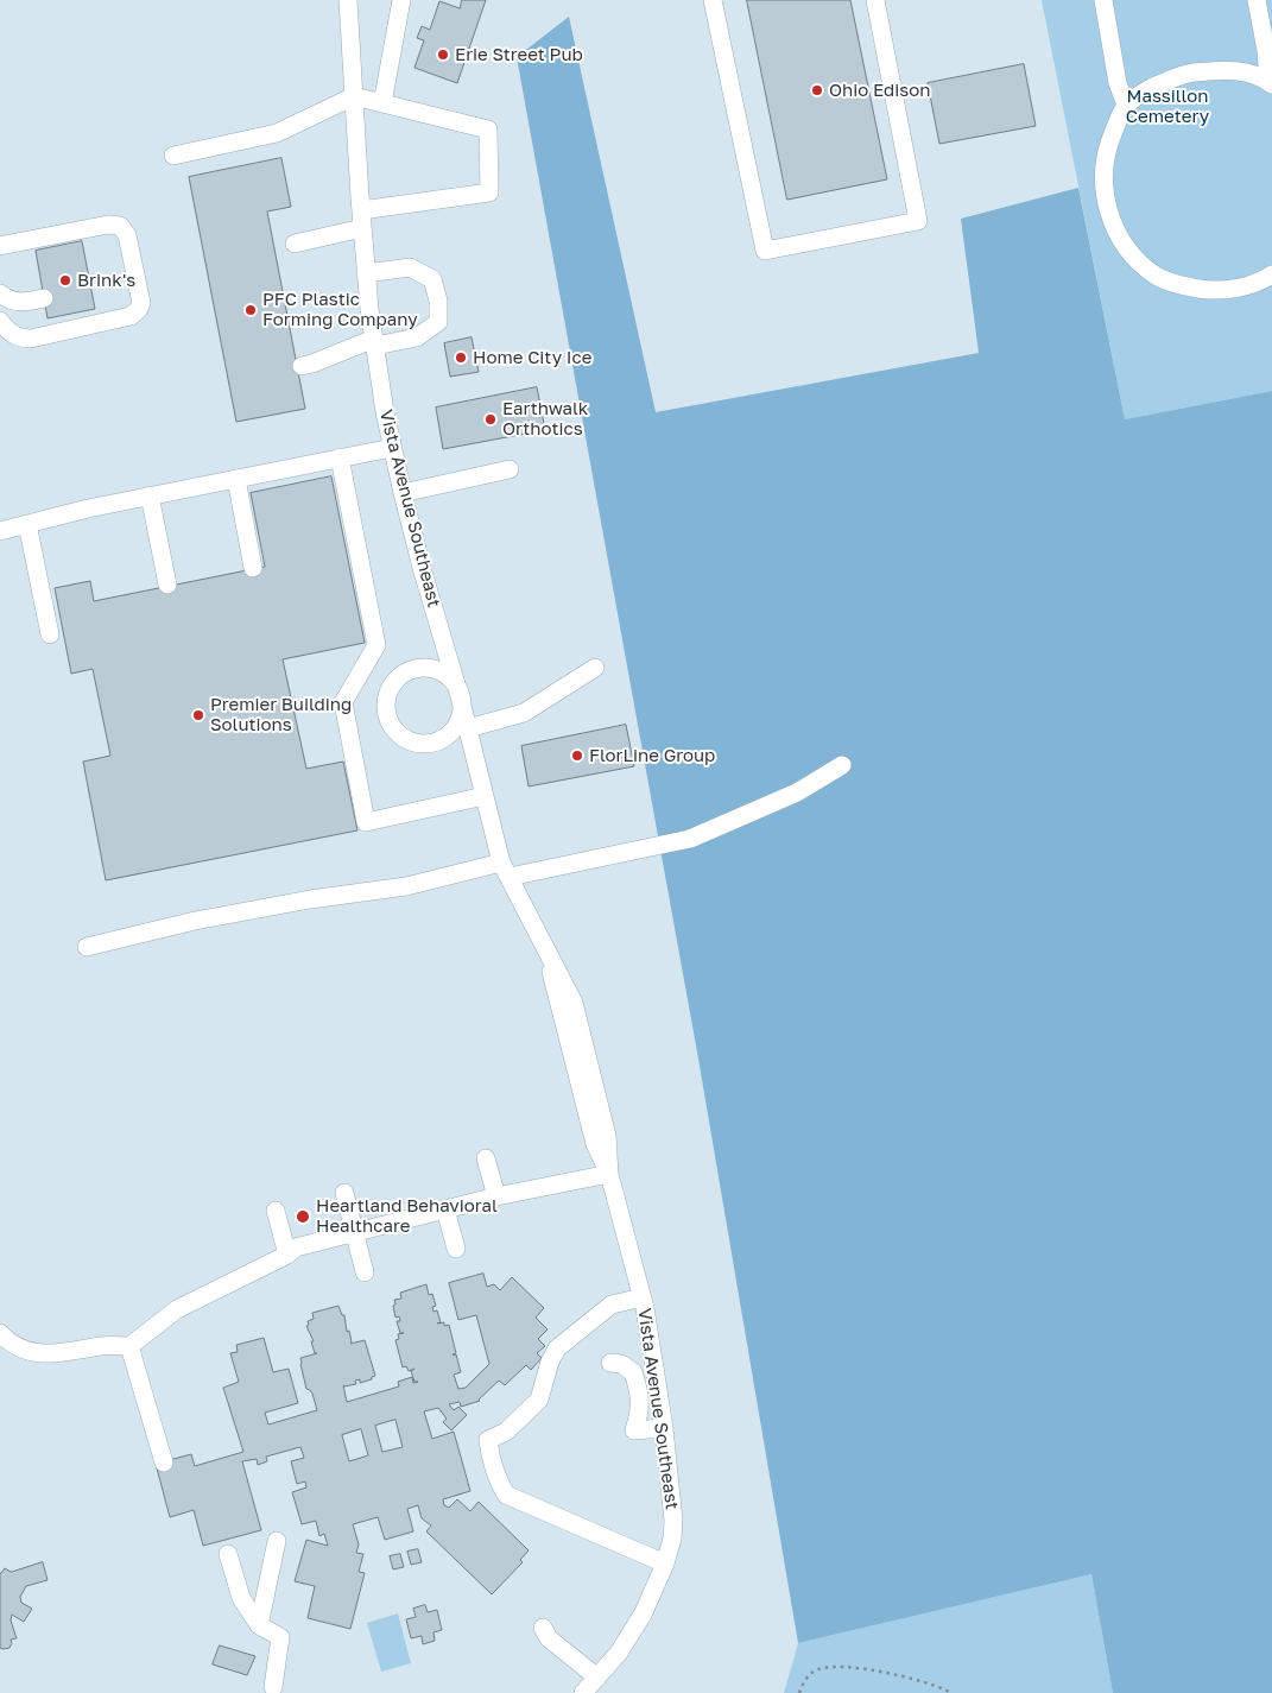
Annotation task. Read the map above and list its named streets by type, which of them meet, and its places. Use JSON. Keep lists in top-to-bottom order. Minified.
{"streets":{"street":["Vista Avenue Southeast"]},"parks":["Massillon Cemetery"],"places":["Erie Street Pub","Ohio Edison","Brink's","PFC Plastic Forming Company","Home City Ice","Earthwalk Orthotics","Premier Building Solutions","FlorLine Group","Heartland Behavioral Healthcare"]}
